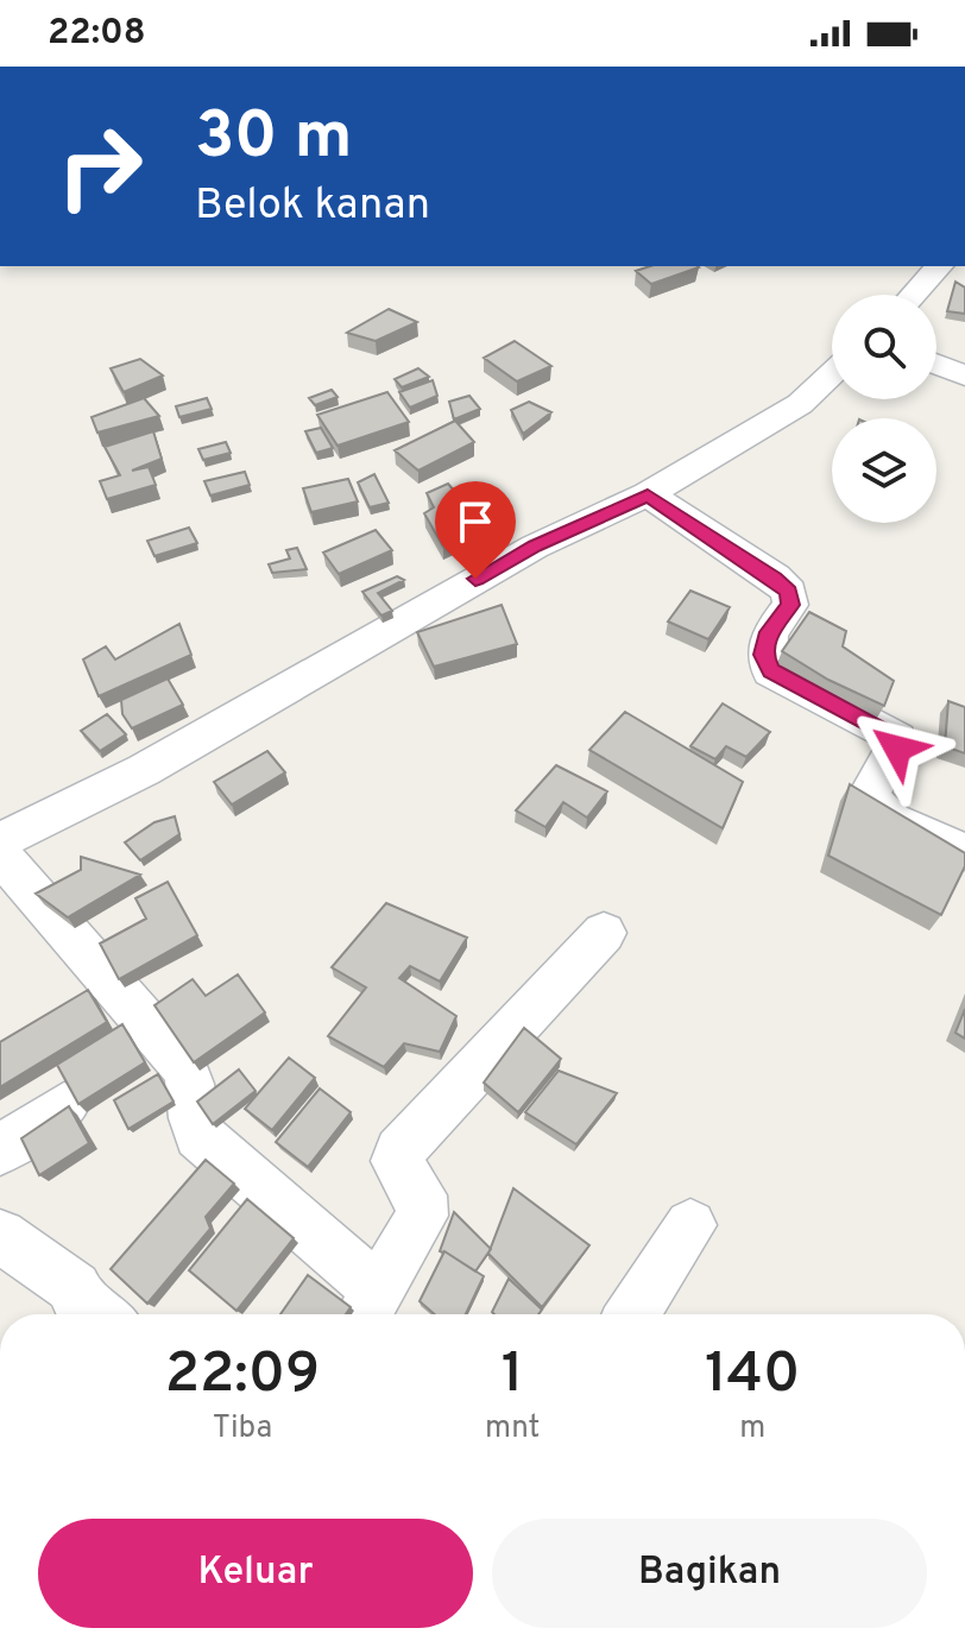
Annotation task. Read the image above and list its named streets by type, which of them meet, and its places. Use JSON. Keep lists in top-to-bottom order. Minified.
{"page":{"status":"22:08","turn":["30 m","Belok kanan"],"eta":["22:09","Tiba","1","mnt","140","m"],"buttons":["Keluar","Bagikan"]}}
